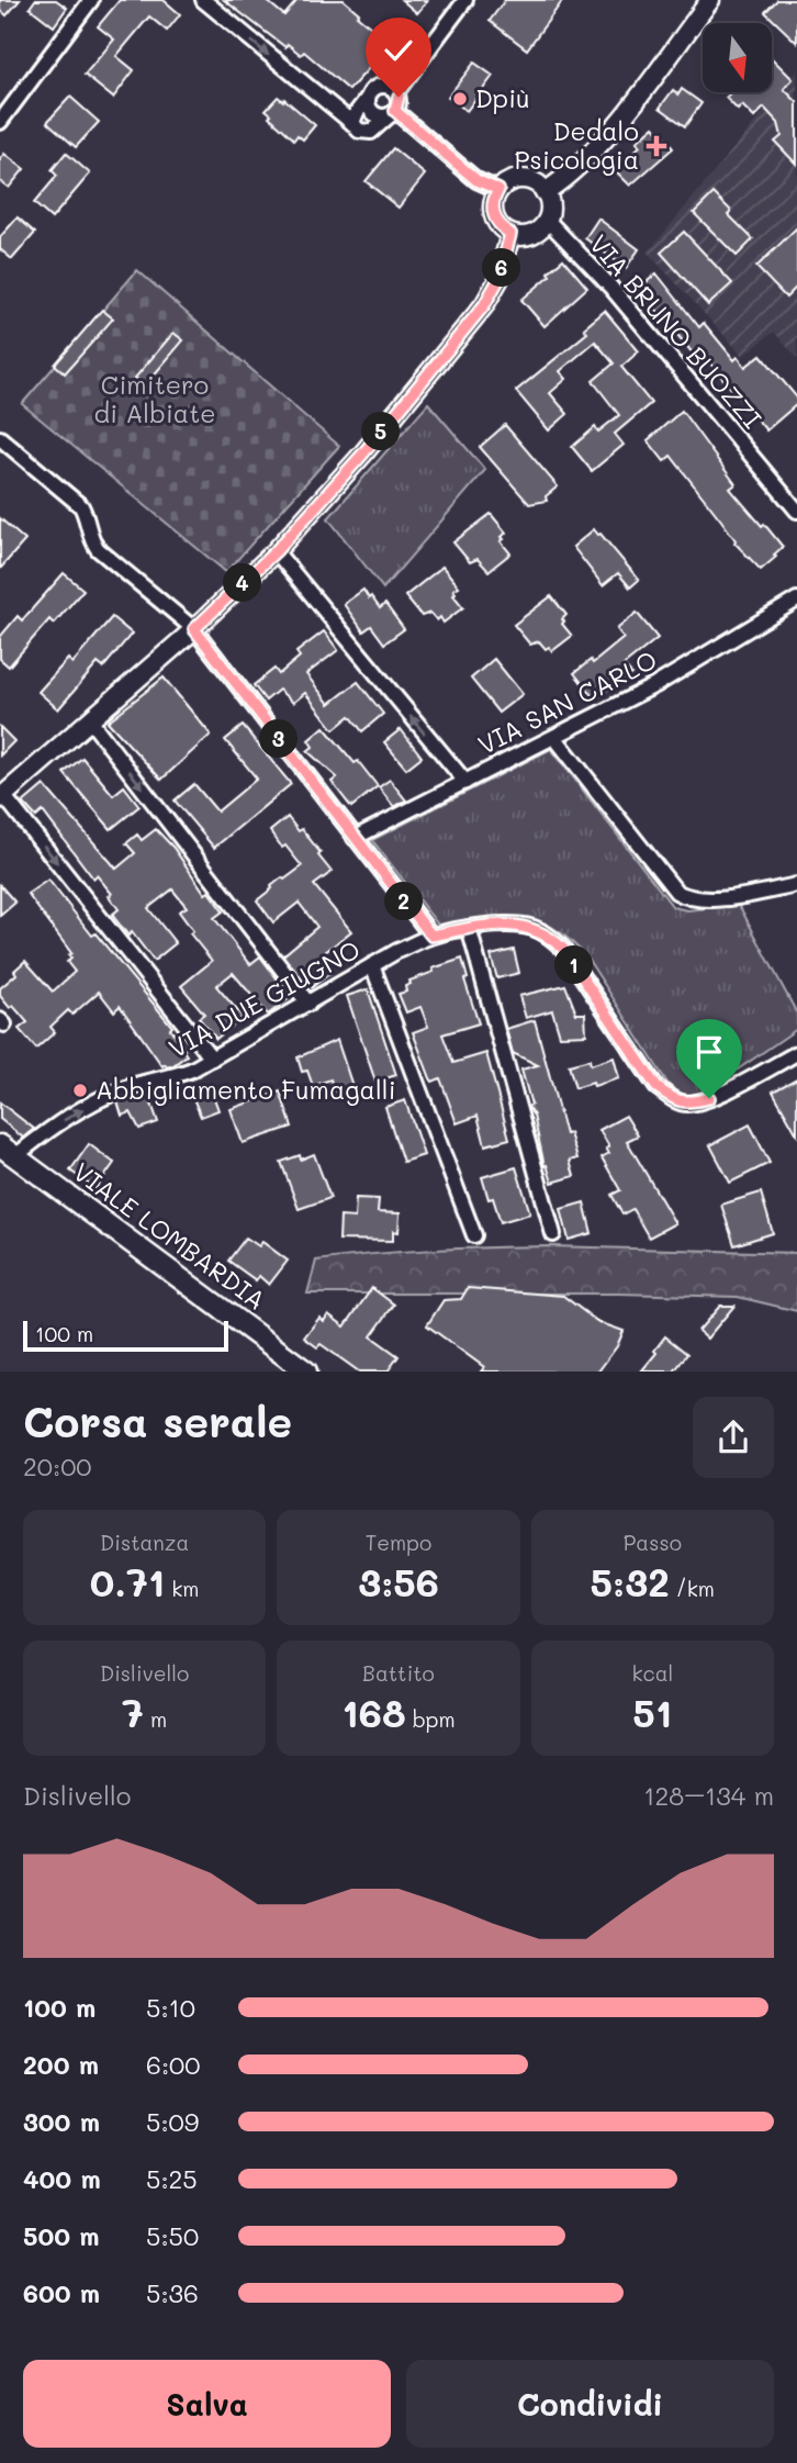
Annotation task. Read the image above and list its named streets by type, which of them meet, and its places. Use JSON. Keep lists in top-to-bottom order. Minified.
{"streets":{"main road":["VIALE LOMBARDIA"],"street":["VIA BRUNO BUOZZI","VIA SAN CARLO","VIA DUE GIUGNO"]},"crossings":[["VIA DUE GIUGNO","VIALE LOMBARDIA"]],"parks":["Cimitero di Albiate"],"places":{"other":["Dpiù","Abbigliamento Fumagalli"],"health":["Dedalo Psicologia"]},"scale_bar":"100 m","north":"bottom","page":{"pins":["6","5","4","3","2","1"],"scale":"100 m","heading":["Corsa serale","20:00"],"stats":[["Distanza","0.71 km"],["Tempo","3:56"],["Passo","5:32 /km"],["Dislivello","7 m"],["Battito","168 bpm"],["kcal","51"]],"chart":["Dislivello","128–134 m"],"list":[{"name":"100 m","note":"5:10"},{"name":"200 m","note":"6:00"},{"name":"300 m","note":"5:09"},{"name":"400 m","note":"5:25"},{"name":"500 m","note":"5:50"},{"name":"600 m","note":"5:36"}],"buttons":["Salva","Condividi"]}}
